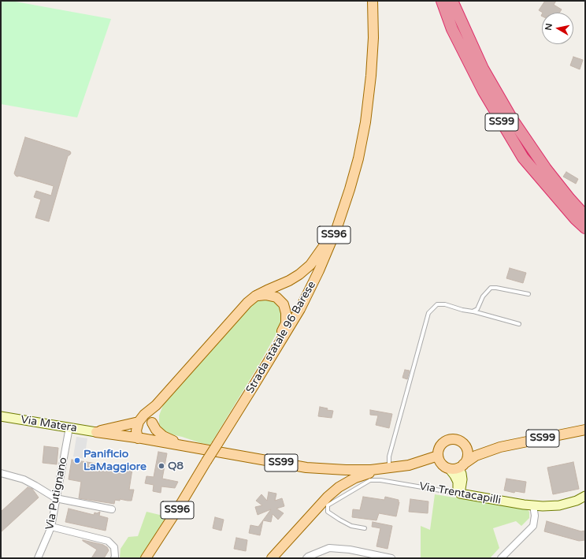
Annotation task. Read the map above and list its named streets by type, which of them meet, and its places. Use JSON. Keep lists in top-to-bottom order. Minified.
{"streets":{"highway":["SS99"],"main road":["SS96","Strada statale 96 Barese"],"street":["Via Matera","Via Putignano","Via Trentacapilli"]},"crossings":[["SS99","Via Matera"],["Via Matera","Via Putignano"]],"places":["Panificio LaMaggiore","Q8"],"north":"left"}
